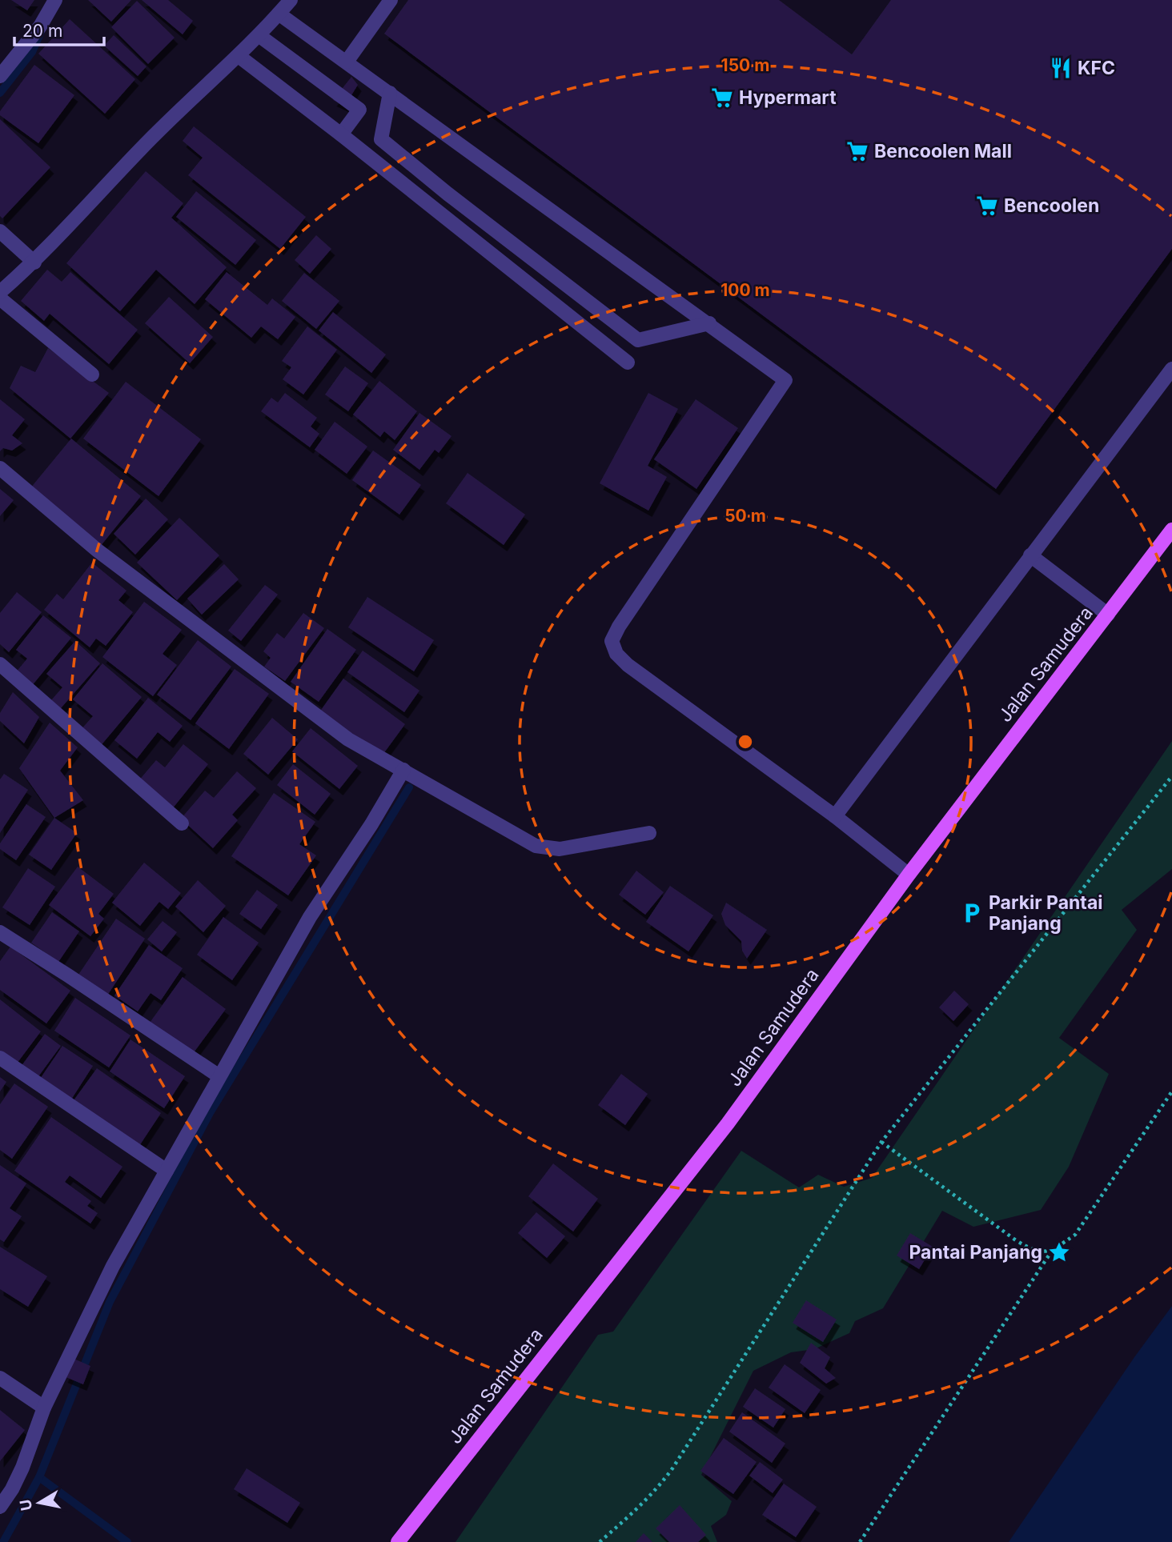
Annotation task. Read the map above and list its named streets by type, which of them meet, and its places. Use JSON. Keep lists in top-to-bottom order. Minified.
{"streets":{"main road":["Jalan Samudera"]},"places":{"restaurant":["KFC"],"supermarket":["Hypermart","Bencoolen Mall","Bencoolen"],"parking":["Parkir Pantai Panjang"],"place":["Pantai Panjang"]},"scale_bar":"20 m","north":"left","rings":["150 m","100 m","50 m"]}
